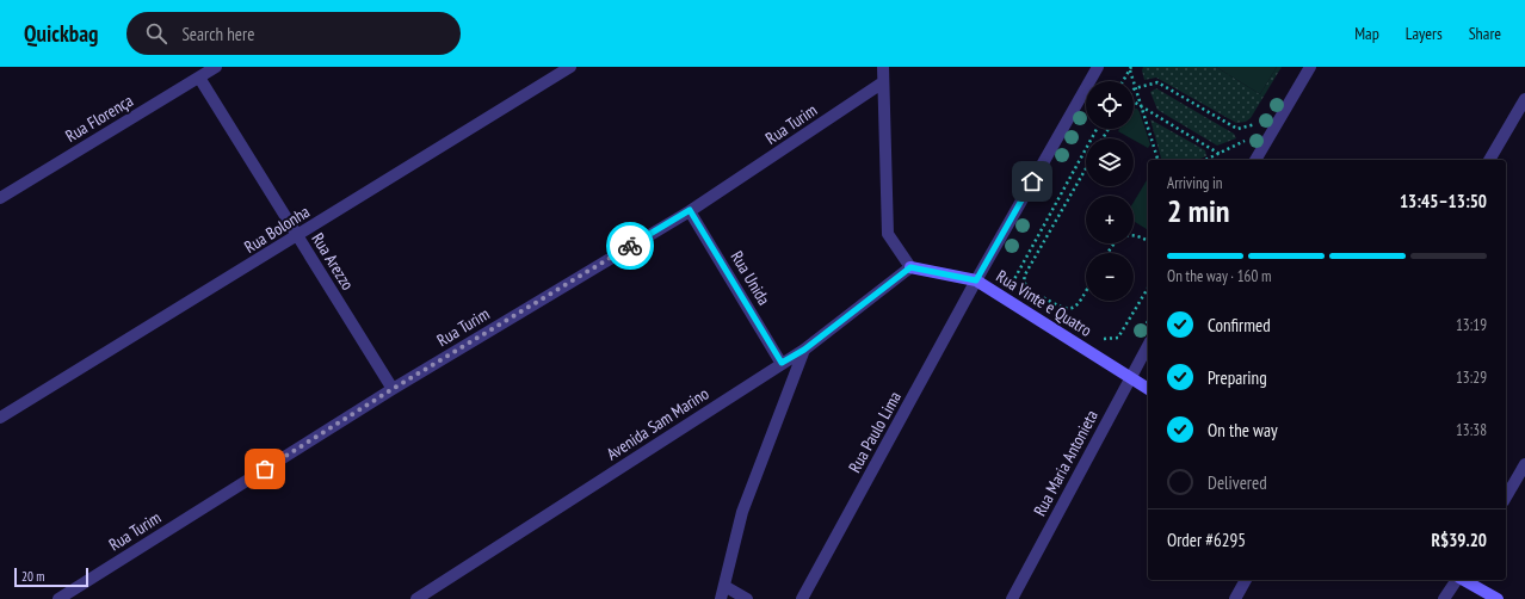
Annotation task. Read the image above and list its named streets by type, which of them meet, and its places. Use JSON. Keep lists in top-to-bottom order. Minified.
{"streets":{"street":["Rua Florença","Rua Turim","Rua Bolonha","Rua Arezzo","Rua Unida","Rua Vinte e Quatro","Avenida Sam Marino","Rua Paulo Lima","Rua Maria Antonieta"]},"crossings":[["Rua Florença","Rua Arezzo"],["Rua Turim","Rua Arezzo"],["Rua Turim","Rua Unida"],["Rua Bolonha","Rua Arezzo"],["Rua Unida","Avenida Sam Marino"],["Rua Vinte e Quatro","Avenida Sam Marino"],["Rua Vinte e Quatro","Rua Paulo Lima"],["Rua Vinte e Quatro","Rua Maria Antonieta"]],"scale_bar":"20 m","page":{"header":"Quickbag","search":"Search here","nav":["Map","Layers","Share"],"map_buttons":["+","−"],"heading":["2 min","Arriving in","13:45–13:50"],"panel":["Order #6295","R$39.20"],"bar":"On the way · 160 m","list":[["Confirmed","13:19"],["Preparing","13:29"],["On the way","13:38"],"Delivered"],"scale":"20 m"}}
